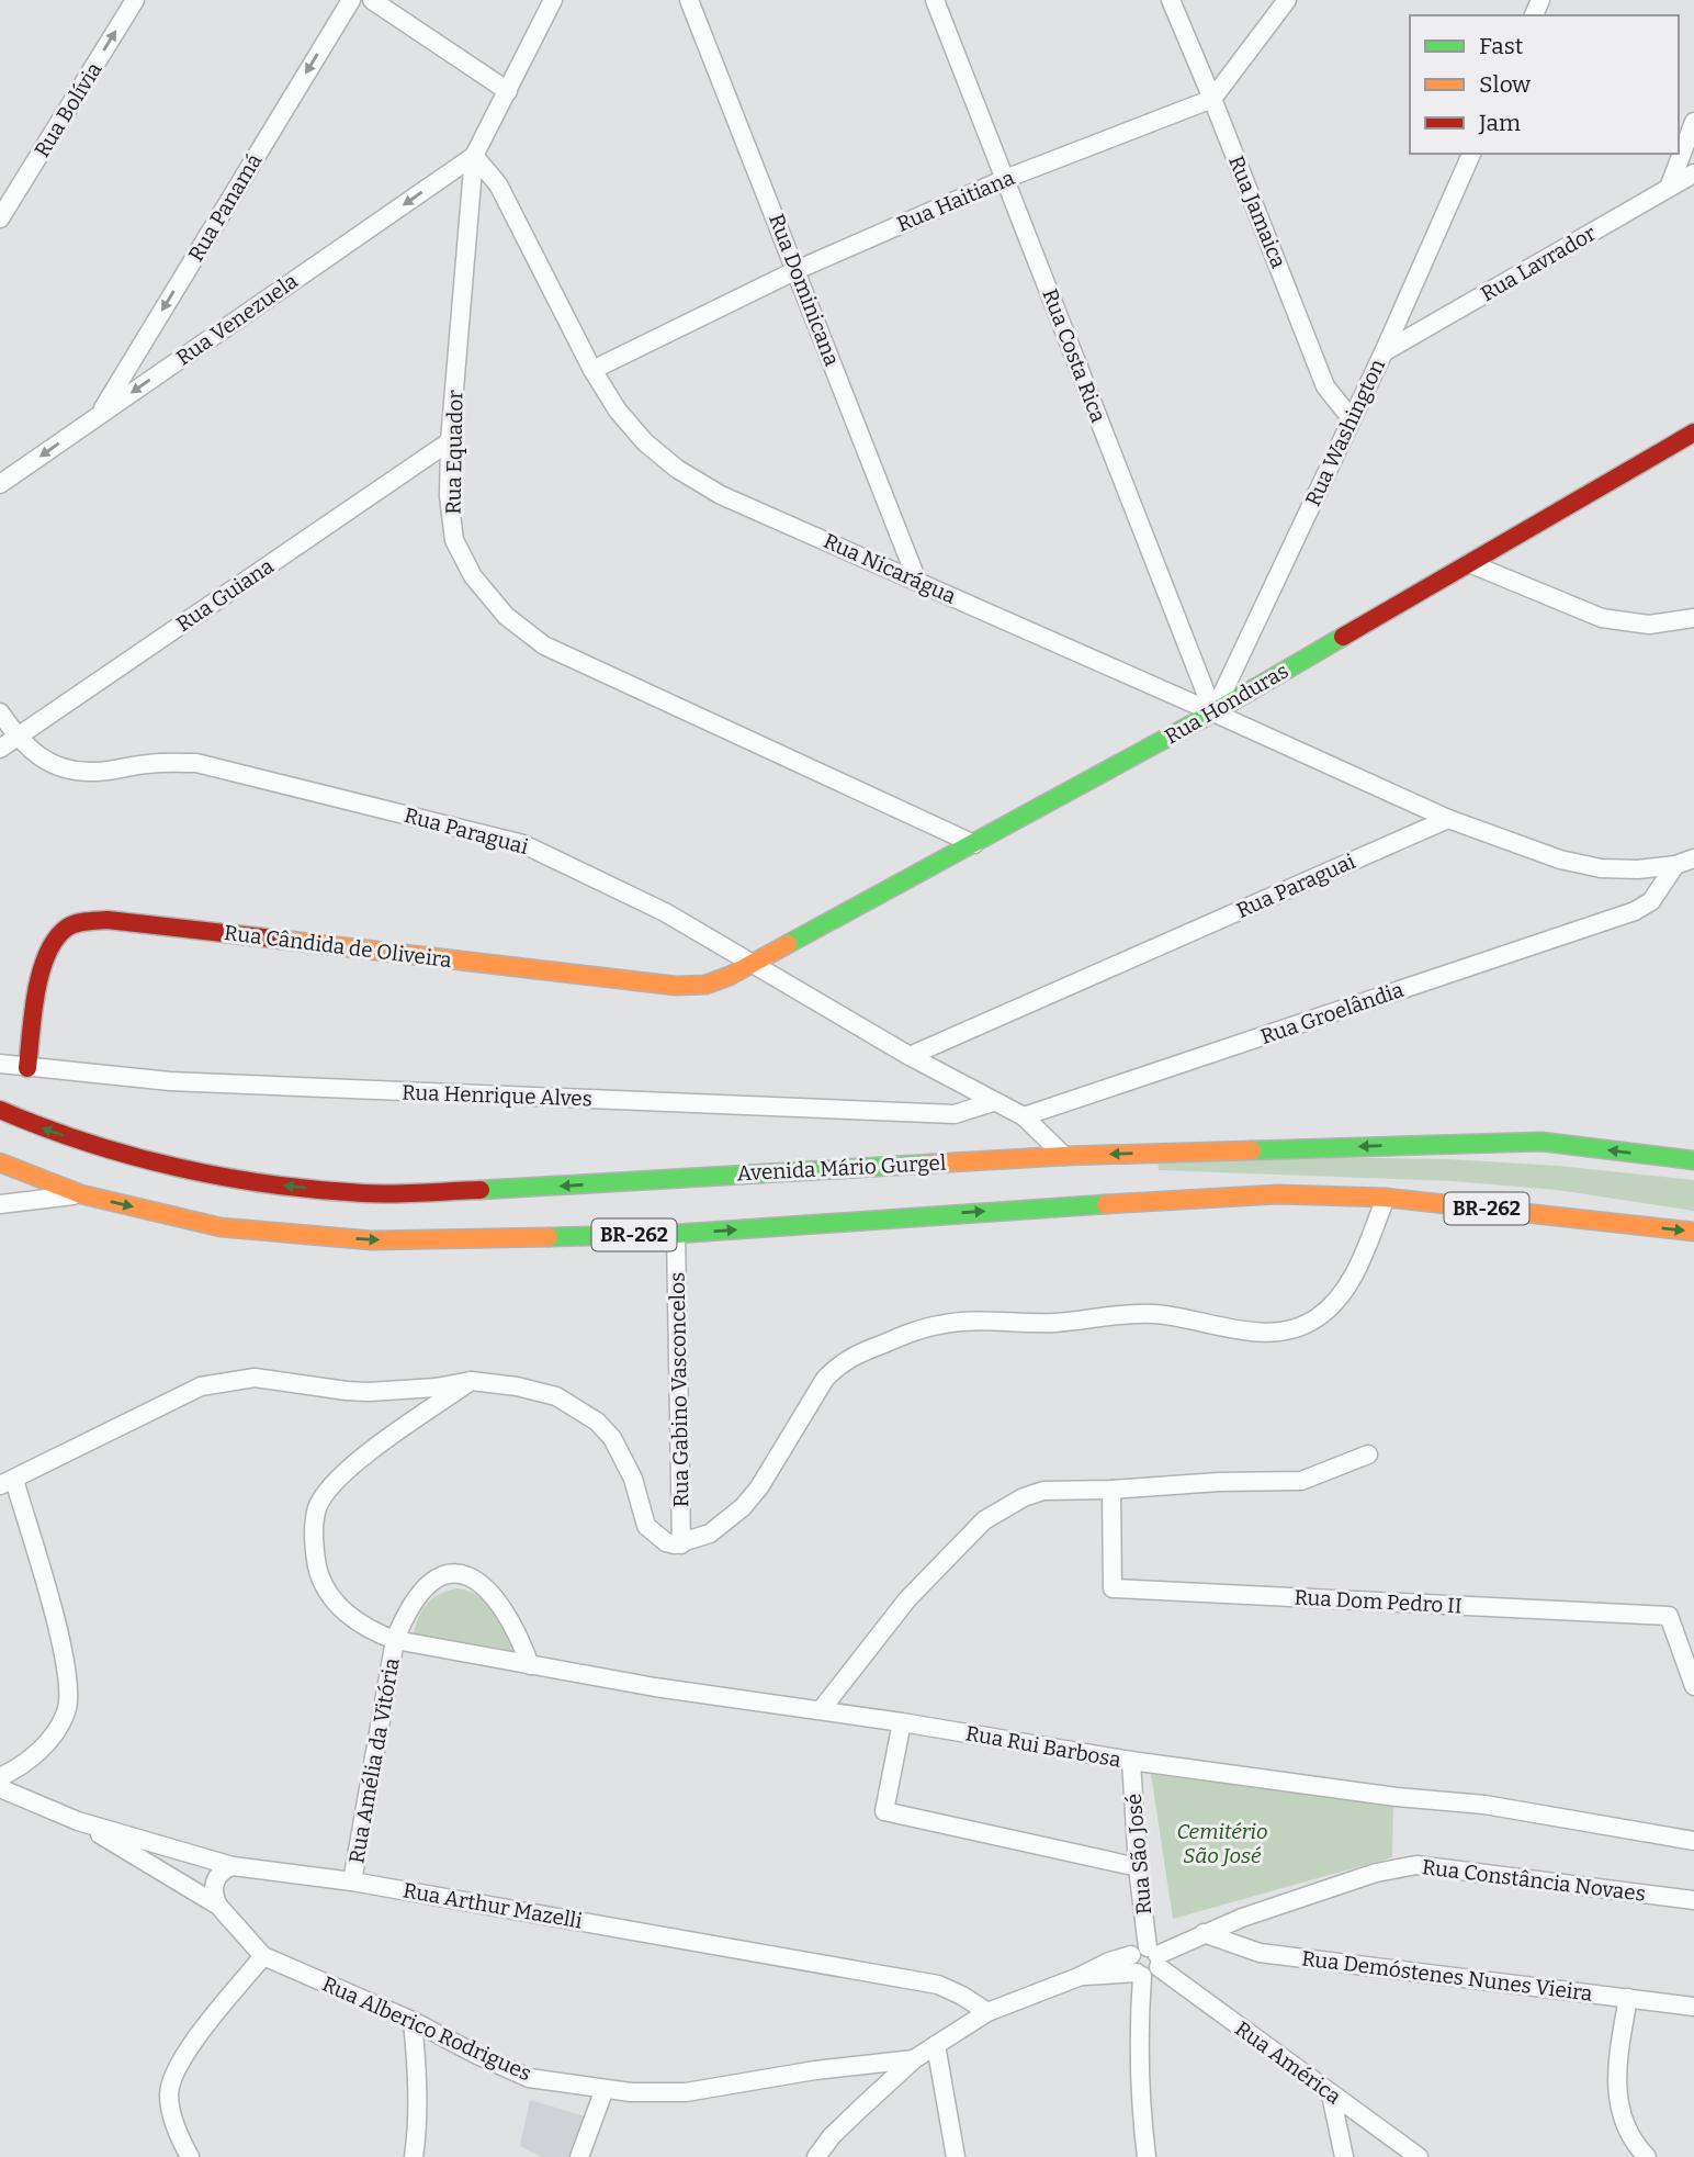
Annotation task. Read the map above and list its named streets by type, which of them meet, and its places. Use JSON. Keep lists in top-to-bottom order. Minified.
{"streets":{"main road":["Rua Honduras","Rua Cândida de Oliveira","Avenida Mário Gurgel","BR-262"],"street":["Rua Bolívia","Rua Haitiana","Rua Panamá","Rua Jamaica","Rua Lavrador","Rua Dominicana","Rua Venezuela","Rua Costa Rica","Rua Washington","Rua Equador","Rua Nicarágua","Rua Guiana","Rua Paraguai","Rua Groelândia","Rua Henrique Alves","Rua Gabino Vasconcelos","Rua Dom Pedro II","Rua Rui Barbosa","Rua Amélia da Vitória","Rua São José","Rua Constância Novaes","Rua Arthur Mazelli","Rua Demóstenes Nunes Vieira","Rua Alberico Rodrigues","Rua América"]},"crossings":[["Rua Haitiana","Rua Jamaica"],["Rua Haitiana","Rua Dominicana"],["Rua Haitiana","Rua Costa Rica"],["Rua Haitiana","Rua Nicarágua"],["Rua Panamá","Rua Venezuela"],["Rua Jamaica","Rua Washington"],["Rua Lavrador","Rua Washington"],["Rua Dominicana","Rua Nicarágua"],["Rua Venezuela","Rua Equador"],["Rua Venezuela","Rua Nicarágua"],["Rua Costa Rica","Rua Washington"],["Rua Costa Rica","Rua Nicarágua"],["Rua Costa Rica","Rua Honduras"],["Rua Washington","Rua Nicarágua"],["Rua Washington","Rua Honduras"],["Rua Equador","Rua Nicarágua"],["Rua Equador","Rua Guiana"],["Rua Equador","Rua Honduras"],["Rua Nicarágua","Rua Honduras"],["Rua Nicarágua","Rua Paraguai"],["Rua Guiana","Rua Paraguai"],["Rua Honduras","Rua Paraguai"],["Rua Honduras","Rua Cândida de Oliveira"],["Rua Paraguai","Rua Cândida de Oliveira"],["Rua Paraguai","Rua Groelândia"],["Rua Paraguai","Rua Henrique Alves"],["Rua Cândida de Oliveira","Rua Henrique Alves"],["BR-262","Rua Gabino Vasconcelos"],["Rua Rui Barbosa","Rua Amélia da Vitória"],["Rua Rui Barbosa","Rua São José"],["Rua Amélia da Vitória","Rua Arthur Mazelli"],["Rua São José","Rua Constância Novaes"],["Rua São José","Rua América"],["Rua Constância Novaes","Rua Arthur Mazelli"],["Rua Constância Novaes","Rua Demóstenes Nunes Vieira"],["Rua Constância Novaes","Rua Alberico Rodrigues"],["Rua Constância Novaes","Rua América"],["Rua Arthur Mazelli","Rua Alberico Rodrigues"]],"one_way":["Rua Bolívia","Rua Panamá","Rua Venezuela"],"parks":["Cemitério São José"],"legend":["Fast","Slow","Jam"]}
